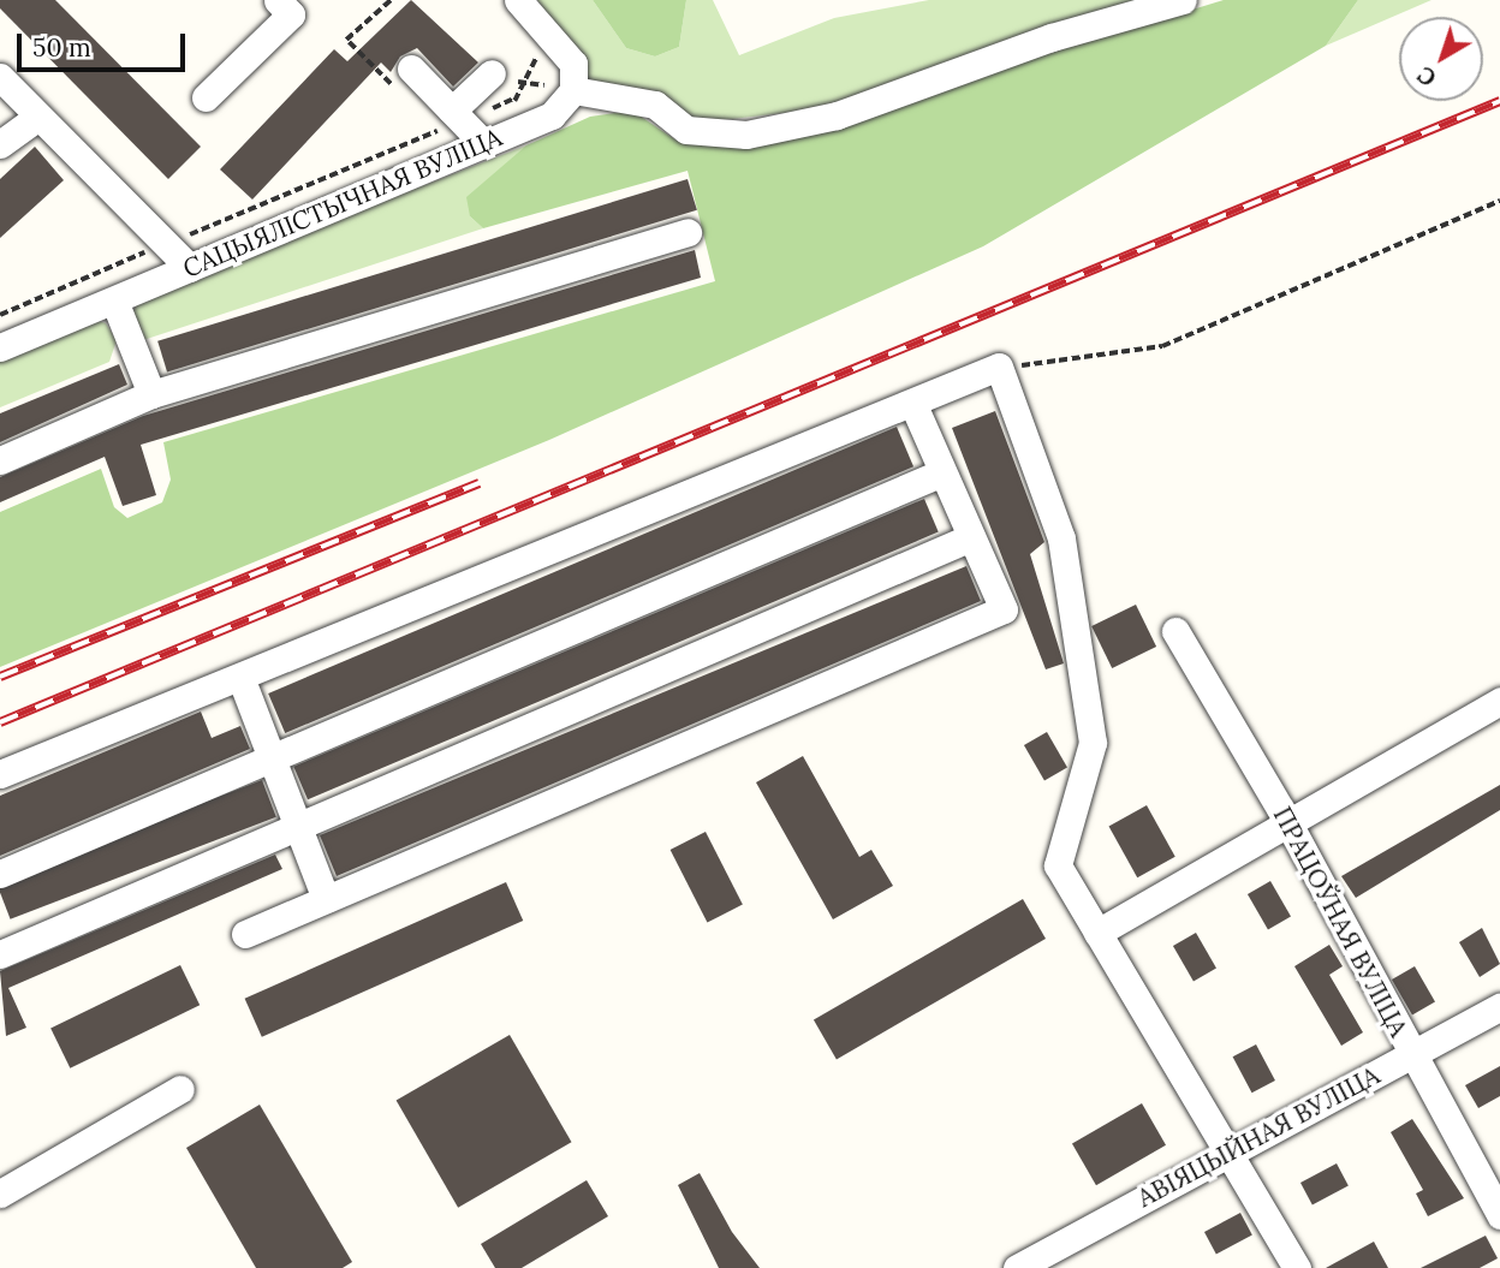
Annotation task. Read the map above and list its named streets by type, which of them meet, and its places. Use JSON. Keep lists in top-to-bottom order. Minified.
{"streets":{"street":["САЦЫЯЛІСТЫЧНАЯ ВУЛІЦА","ПРАЦОЎНАЯ ВУЛІЦА","АВІЯЦЫЙНАЯ ВУЛІЦА"]},"crossings":[["ПРАЦОЎНАЯ ВУЛІЦА","АВІЯЦЫЙНАЯ ВУЛІЦА"]],"scale_bar":"50 m","north":"bottom left"}
